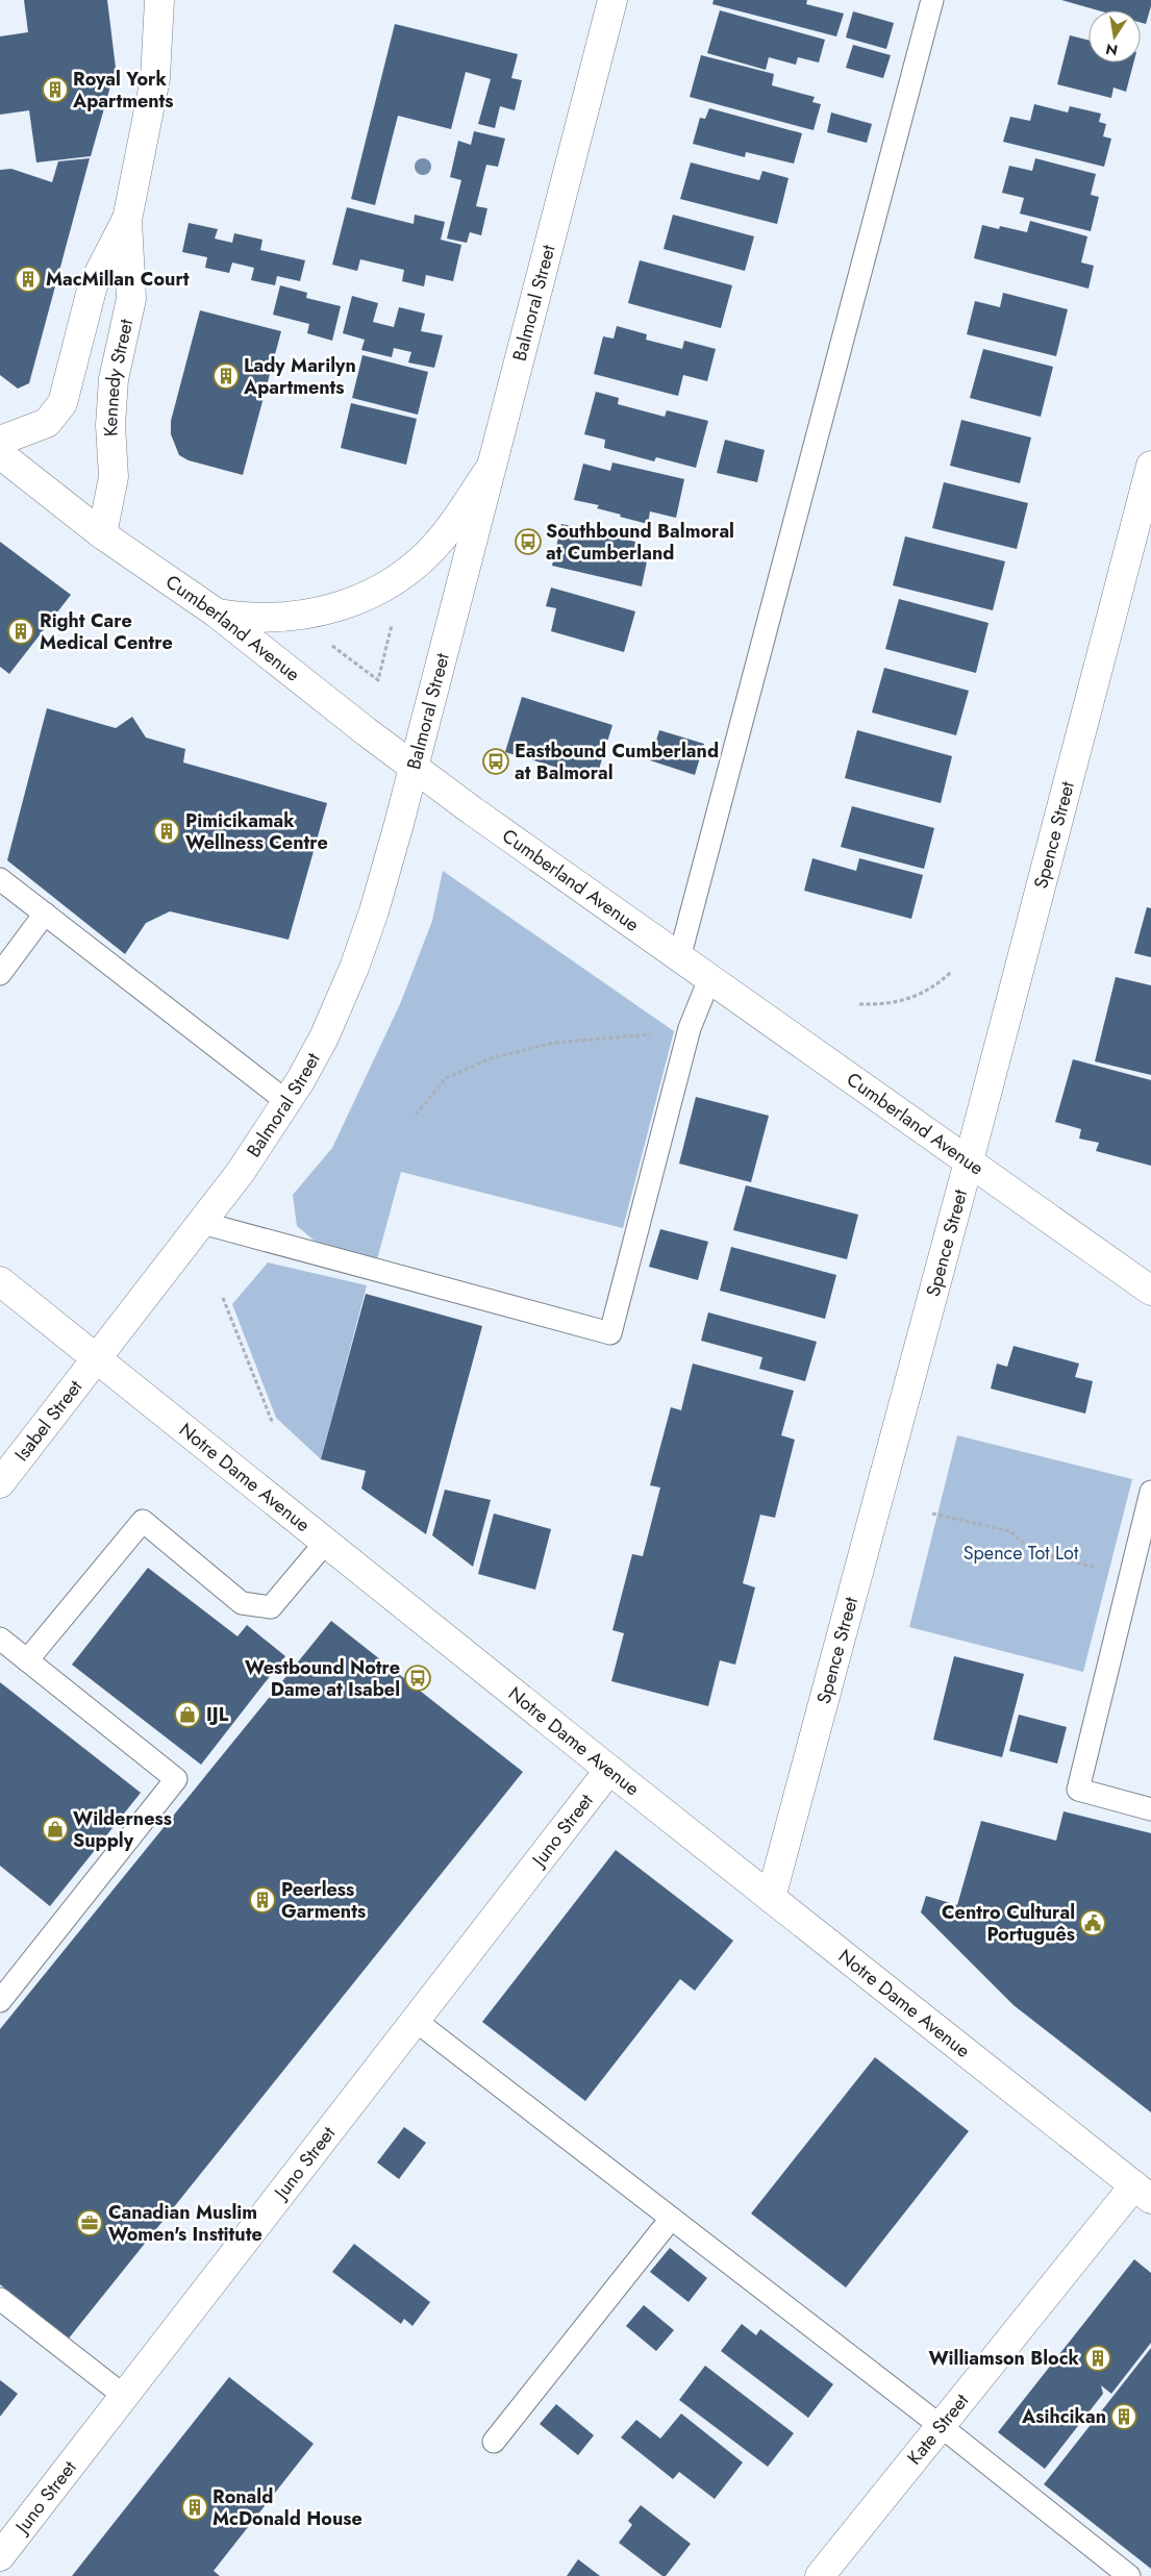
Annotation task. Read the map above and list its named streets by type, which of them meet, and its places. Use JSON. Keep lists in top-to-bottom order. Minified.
{"streets":{"main road":["Balmoral Street","Kennedy Street","Cumberland Avenue","Spence Street","Isabel Street","Notre Dame Avenue","Juno Street","Kate Street"]},"crossings":[["Balmoral Street","Cumberland Avenue"],["Balmoral Street","Isabel Street"],["Balmoral Street","Notre Dame Avenue"],["Kennedy Street","Cumberland Avenue"],["Cumberland Avenue","Spence Street"],["Spence Street","Notre Dame Avenue"],["Isabel Street","Notre Dame Avenue"],["Notre Dame Avenue","Juno Street"],["Notre Dame Avenue","Kate Street"]],"parks":["Spence Tot Lot"],"places":{"building":["Royal York Apartments","MacMillan Court","Lady Marilyn Apartments","Right Care Medical Centre","Pimicikamak Wellness Centre","Peerless Garments","Williamson Block","Asihcikan","Ronald McDonald House"],"bus stop":["Southbound Balmoral at Cumberland","Eastbound Cumberland at Balmoral","Westbound Notre Dame at Isabel"],"shop":["IJL","Wilderness Supply"],"public building":["Centro Cultural Português"],"office":["Canadian Muslim Women's Institute"]},"north":"bottom"}
